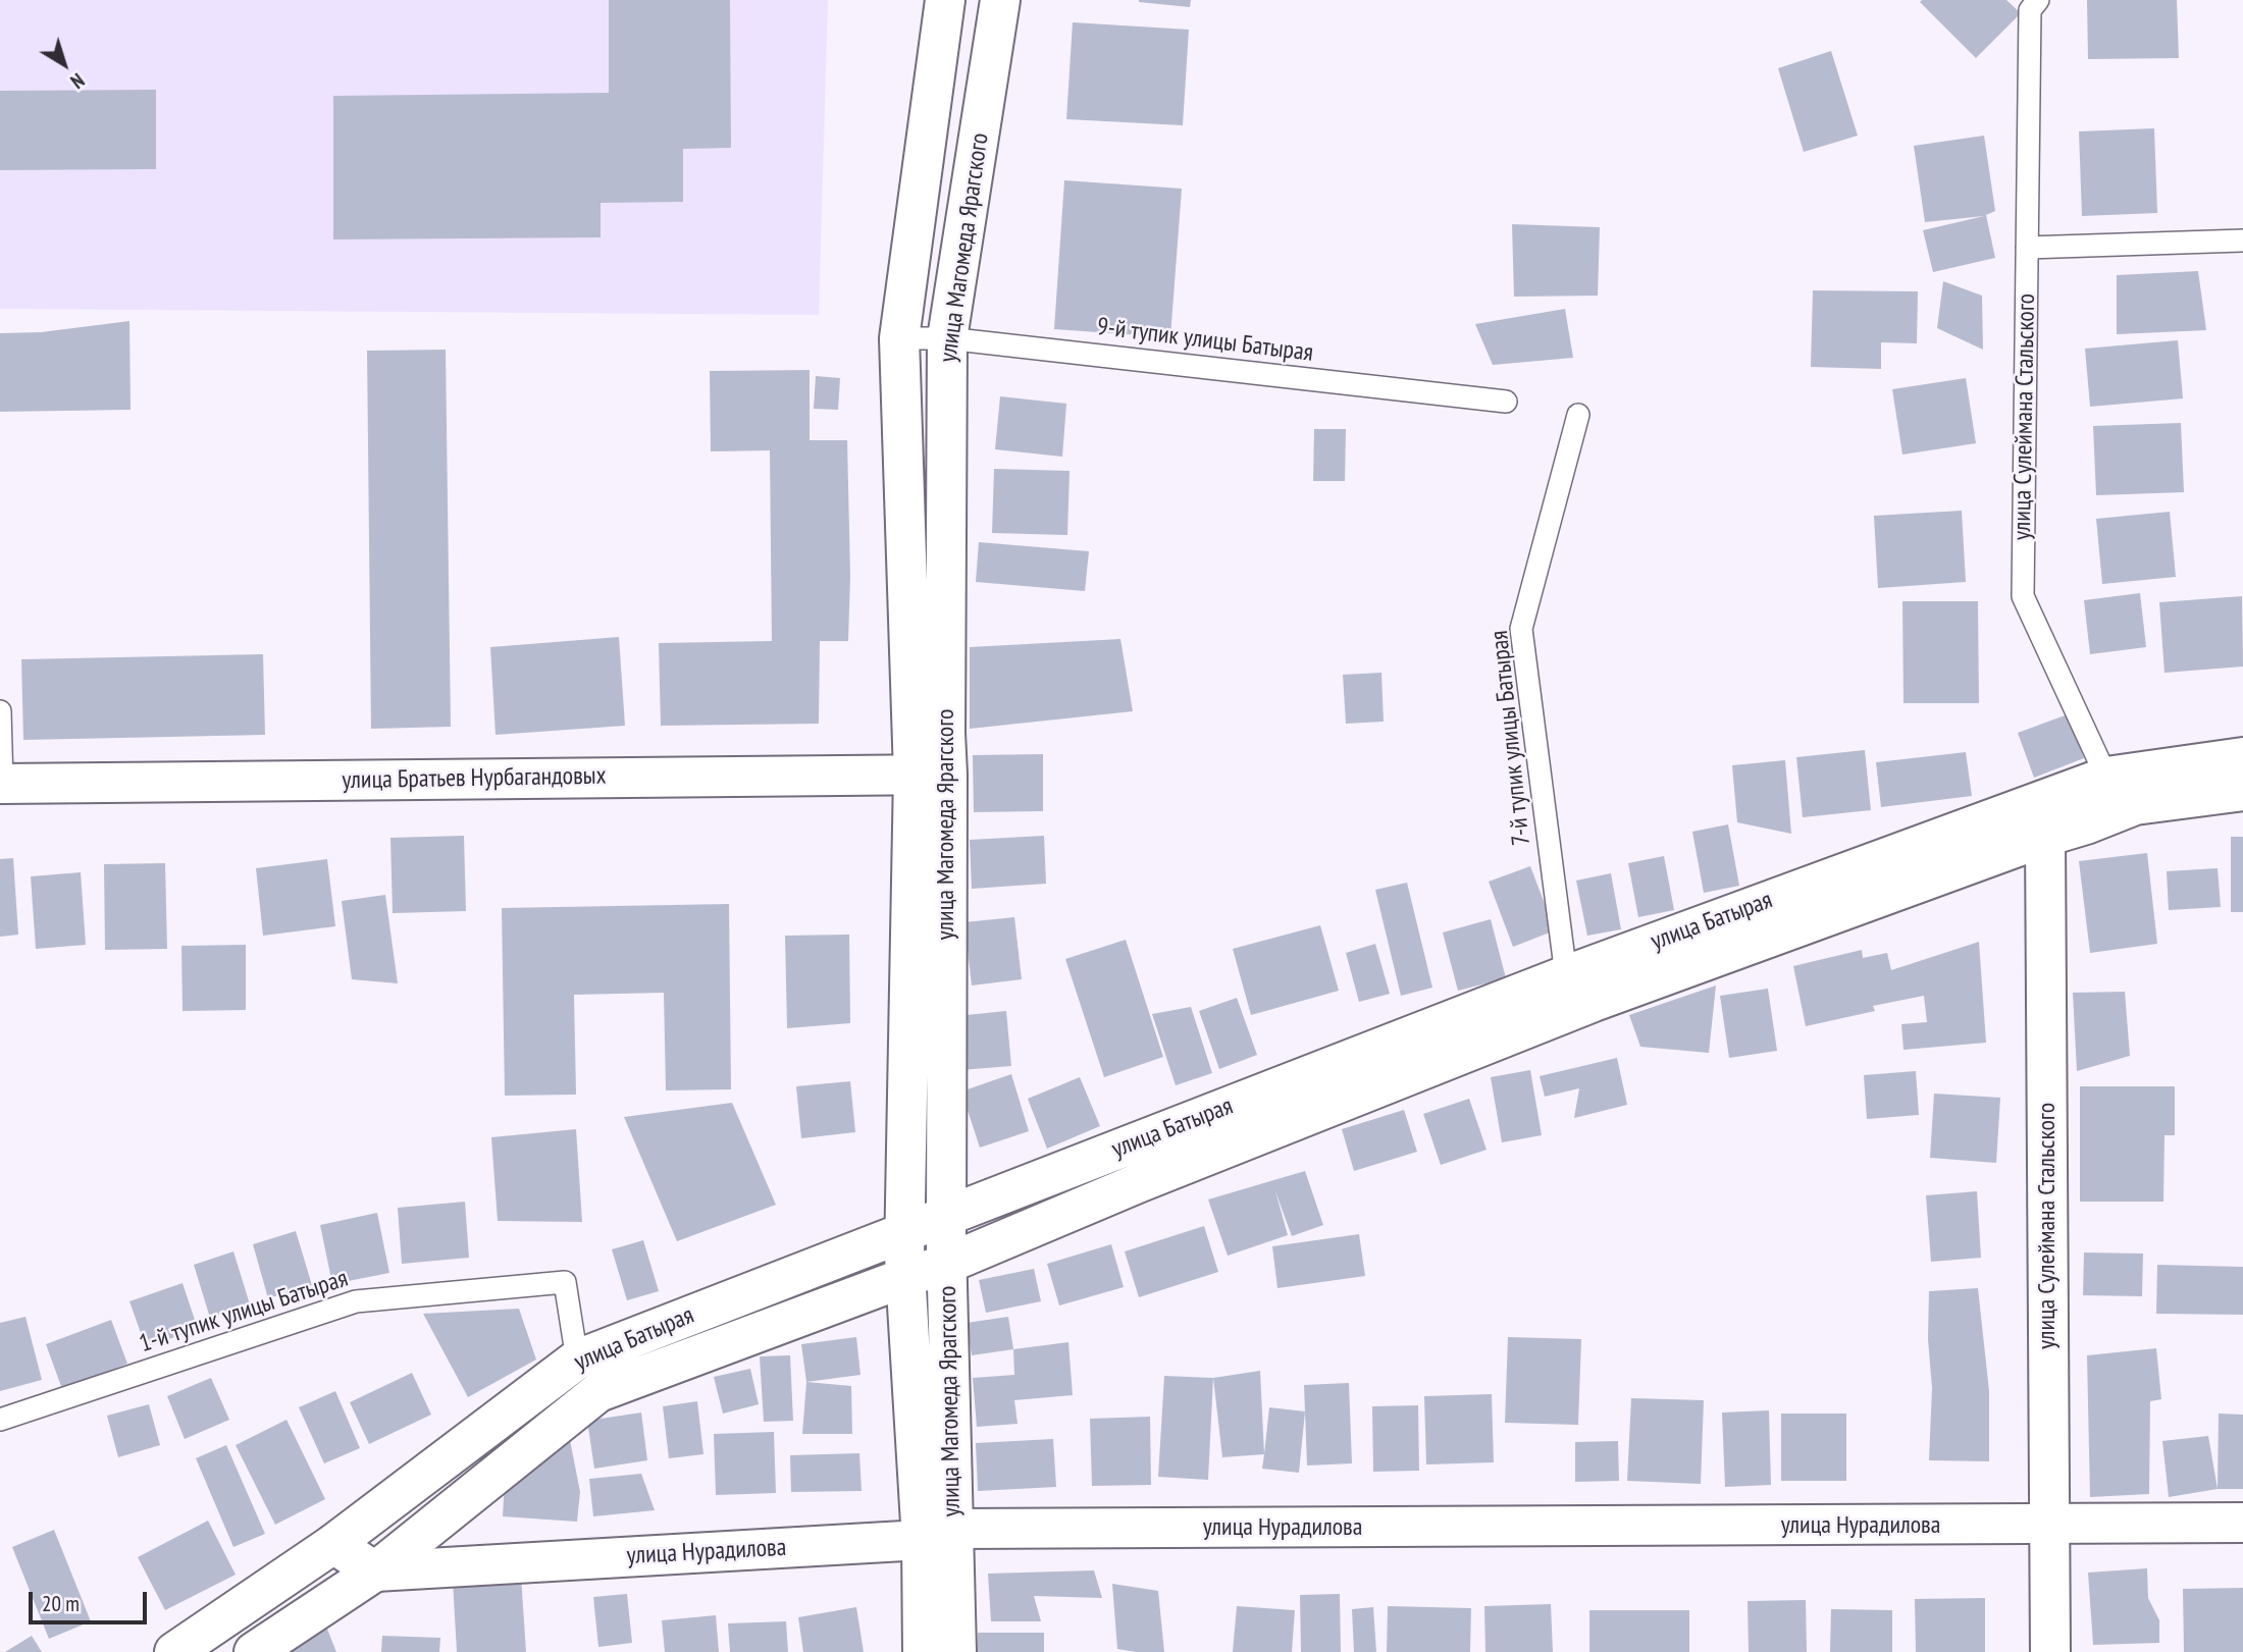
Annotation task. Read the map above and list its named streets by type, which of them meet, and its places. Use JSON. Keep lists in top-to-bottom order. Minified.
{"streets":{"main road":["улица Магомеда Ярагского","улица Сулеймана Стальского","улица Братьев Нурбагандовых","улица Батырая","улица Нурадилова"],"lane":["9-й тупик улицы Батырая","7-й тупик улицы Батырая","1-й тупик улицы Батырая"]},"crossings":[["улица Магомеда Ярагского","9-й тупик улицы Батырая"],["улица Магомеда Ярагского","улица Братьев Нурбагандовых"],["улица Магомеда Ярагского","улица Батырая"],["улица Магомеда Ярагского","улица Нурадилова"],["улица Сулеймана Стальского","улица Батырая"],["улица Сулеймана Стальского","улица Нурадилова"],["7-й тупик улицы Батырая","улица Батырая"],["улица Батырая","1-й тупик улицы Батырая"],["улица Батырая","улица Нурадилова"]],"scale_bar":"20 m","north":"bottom right"}
